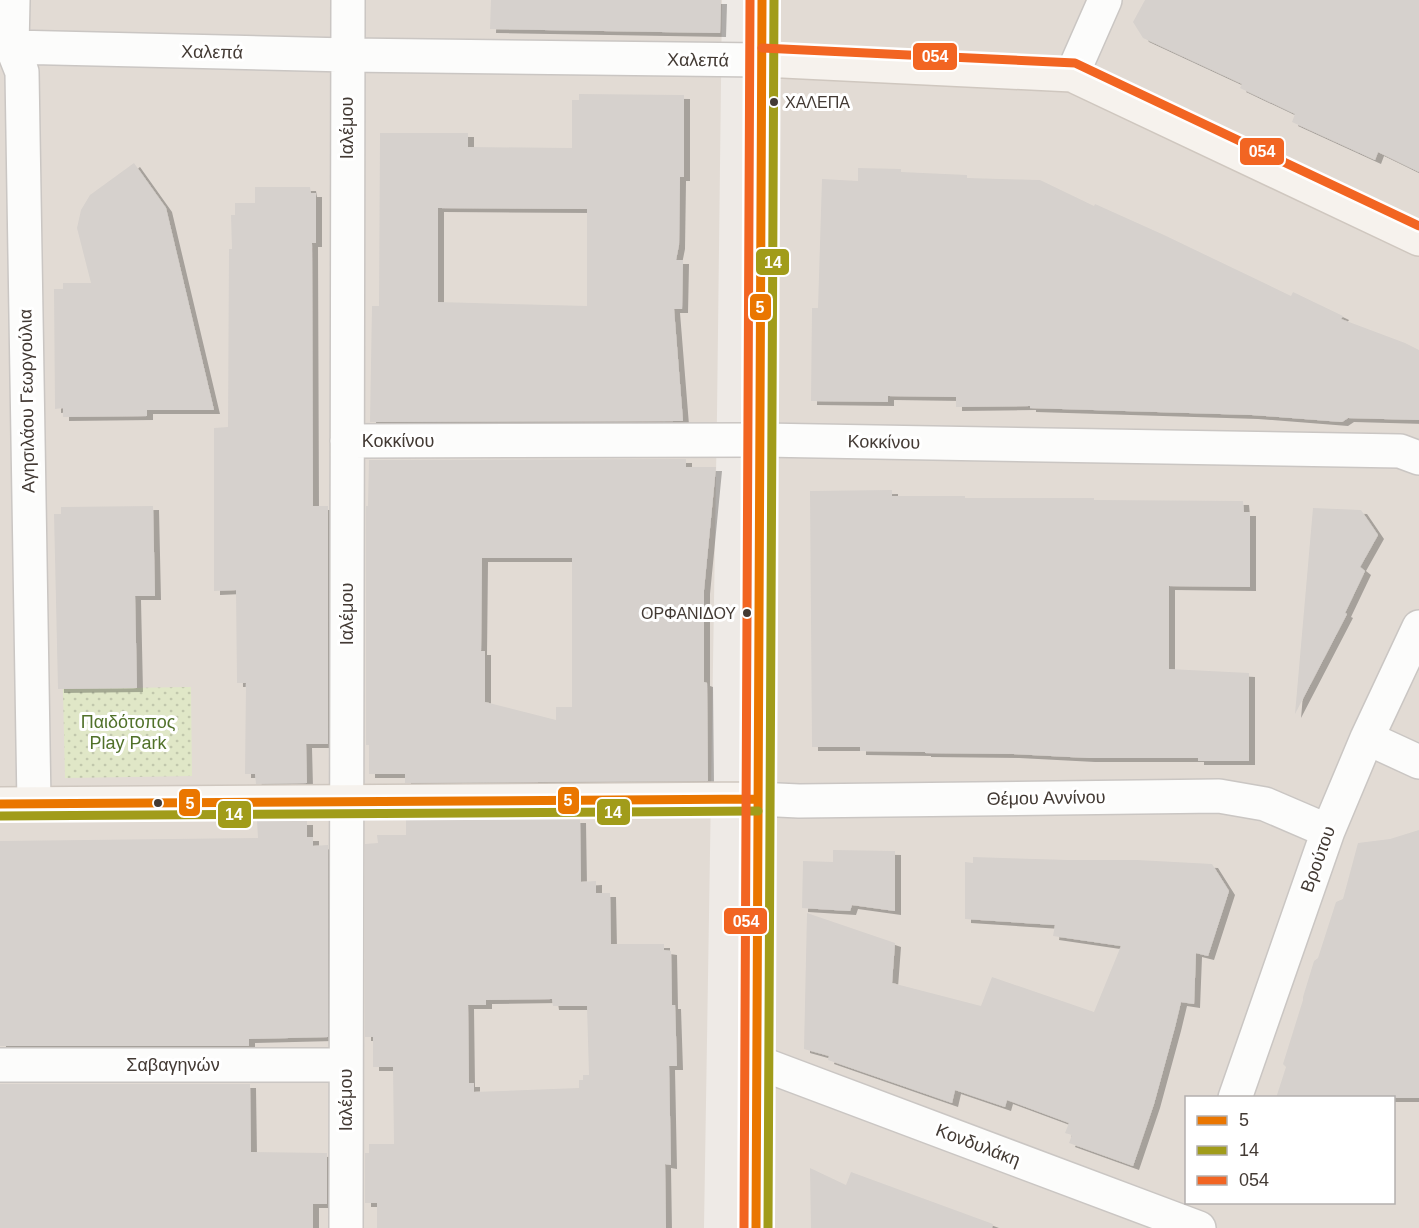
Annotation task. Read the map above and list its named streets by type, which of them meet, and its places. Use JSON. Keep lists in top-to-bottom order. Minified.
{"streets":{"street":["Χαλεπά","Ιαλέμου","Αγησιλάου Γεωργούλια","Κοκκίνου","Θέμου Αννίνου","Βρούτου","Σαβαγηνών","Κονδυλάκη"]},"crossings":[["Χαλεπά","Ιαλέμου"],["Χαλεπά","Αγησιλάου Γεωργούλια"],["Ιαλέμου","Κοκκίνου"],["Ιαλέμου","Σαβαγηνών"],["Θέμου Αννίνου","Βρούτου"]],"parks":["Παιδότοπος Play Park"],"places":["ΧΑΛΕΠΑ","ΟΡΦΑΝΙΔΟΥ"],"lines":["transit line 5","transit line 14","transit line 054"],"legend":["5","14","054"]}
